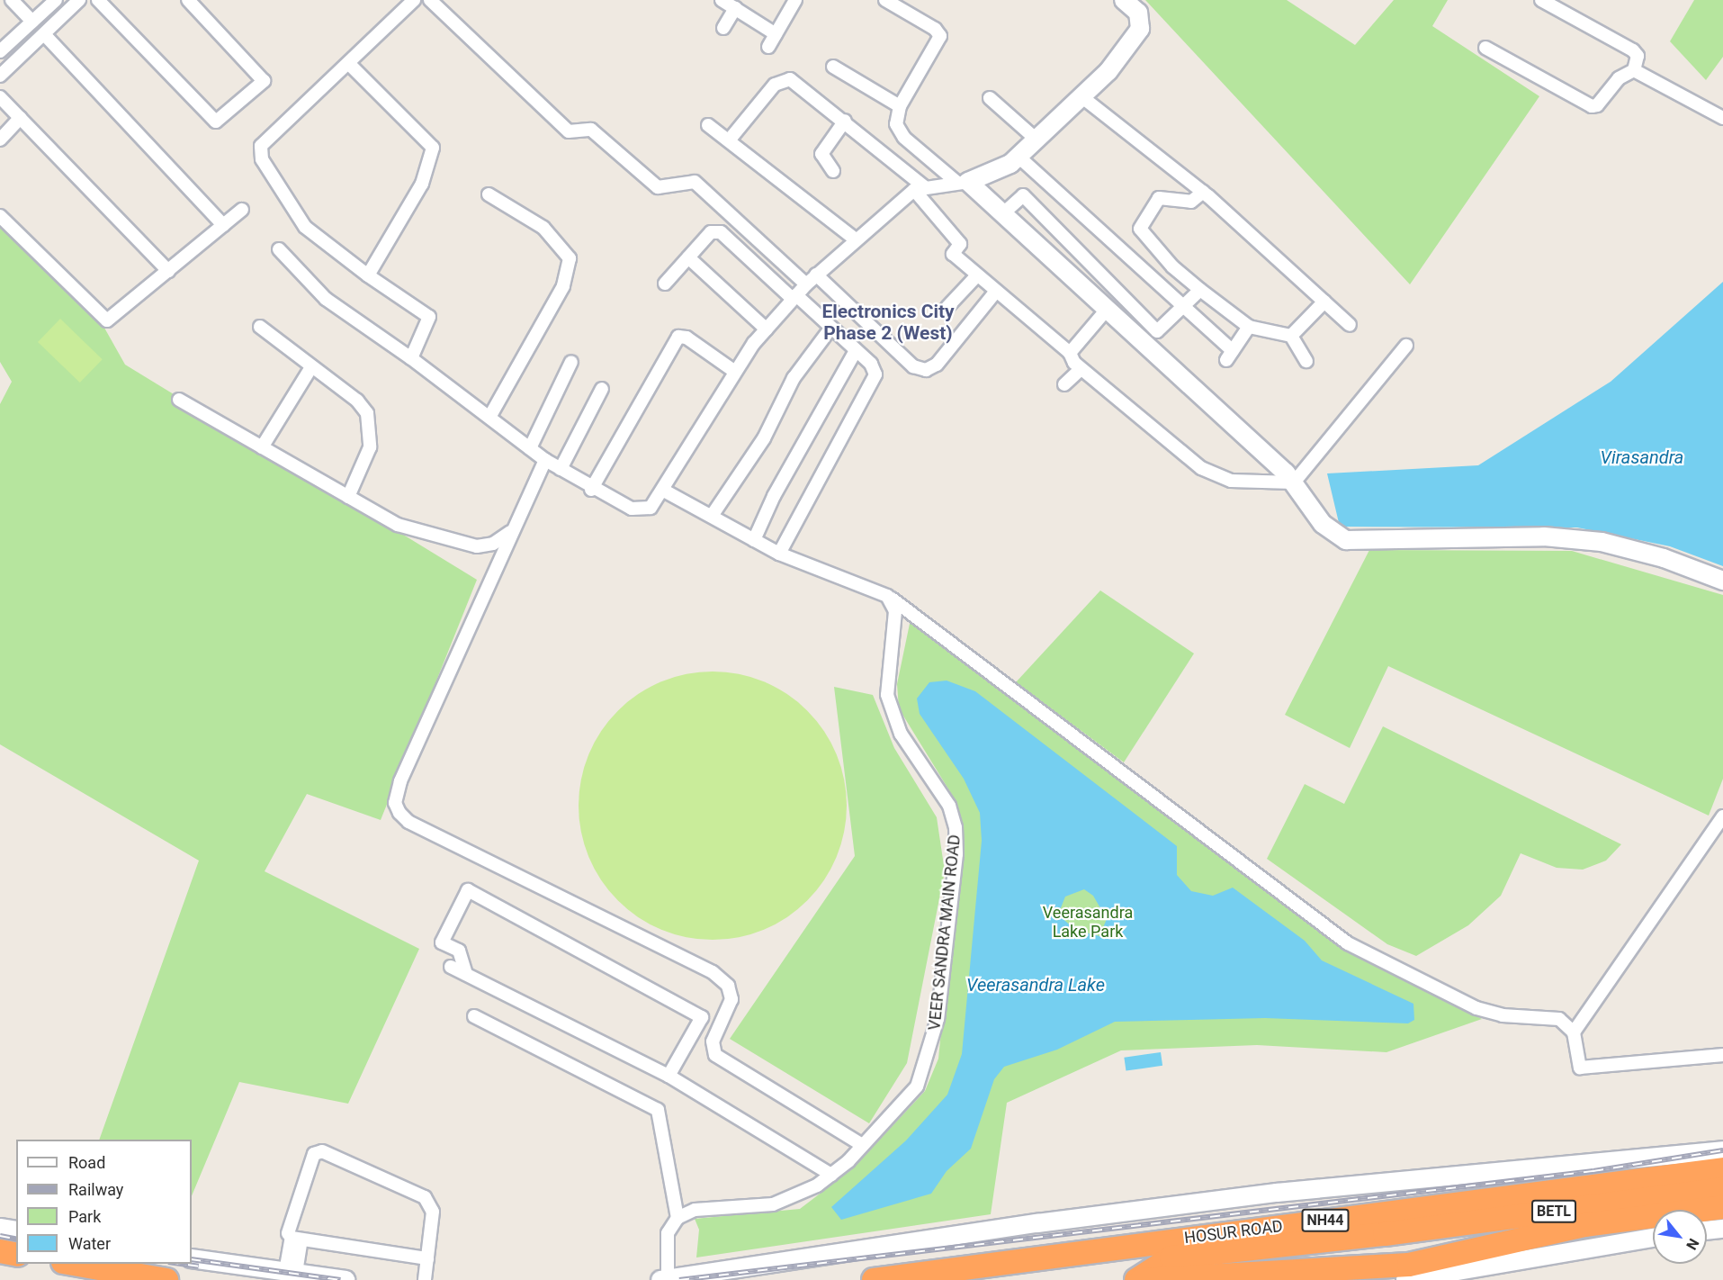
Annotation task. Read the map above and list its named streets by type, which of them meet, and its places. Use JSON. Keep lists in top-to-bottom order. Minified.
{"streets":{"highway":["BETL","NH44","HOSUR ROAD"],"street":["VEER SANDRA MAIN ROAD"]},"districts":["Electronics City Phase 2 (West)"],"water":["Virasandra","Veerasandra Lake"],"parks":["Veerasandra Lake Park"],"legend":["Road","Railway","Park","Water"],"north":"bottom right"}
